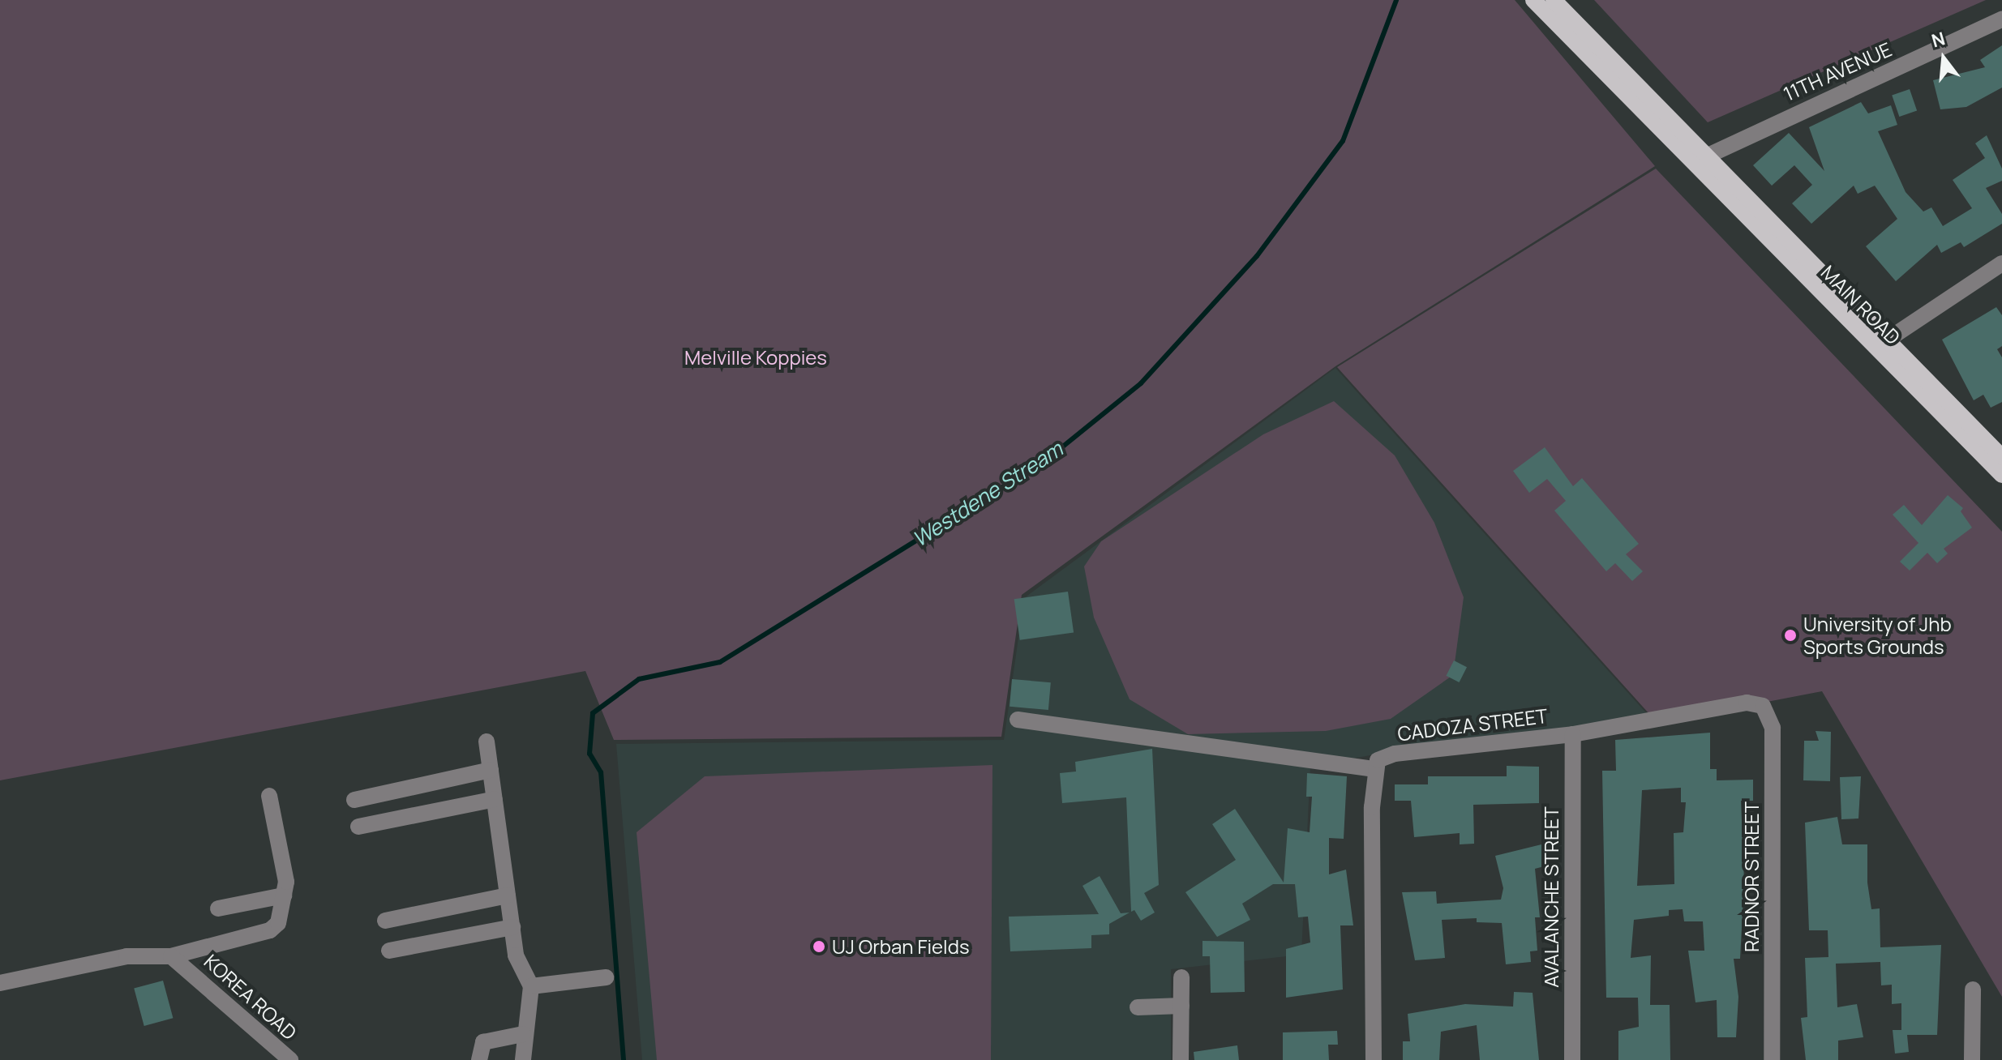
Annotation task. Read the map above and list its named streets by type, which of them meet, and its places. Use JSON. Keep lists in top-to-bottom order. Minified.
{"streets":{"main road":["MAIN ROAD"],"street":["11TH AVENUE","CADOZA STREET","RADNOR STREET","AVALANCHE STREET","KOREA ROAD"]},"crossings":[["11TH AVENUE","MAIN ROAD"],["CADOZA STREET","RADNOR STREET"],["CADOZA STREET","AVALANCHE STREET"]],"water":["Westdene Stream"],"parks":["Melville Koppies"],"places":["University of Jhb Sports Grounds","UJ Orban Fields"],"north":"top"}
